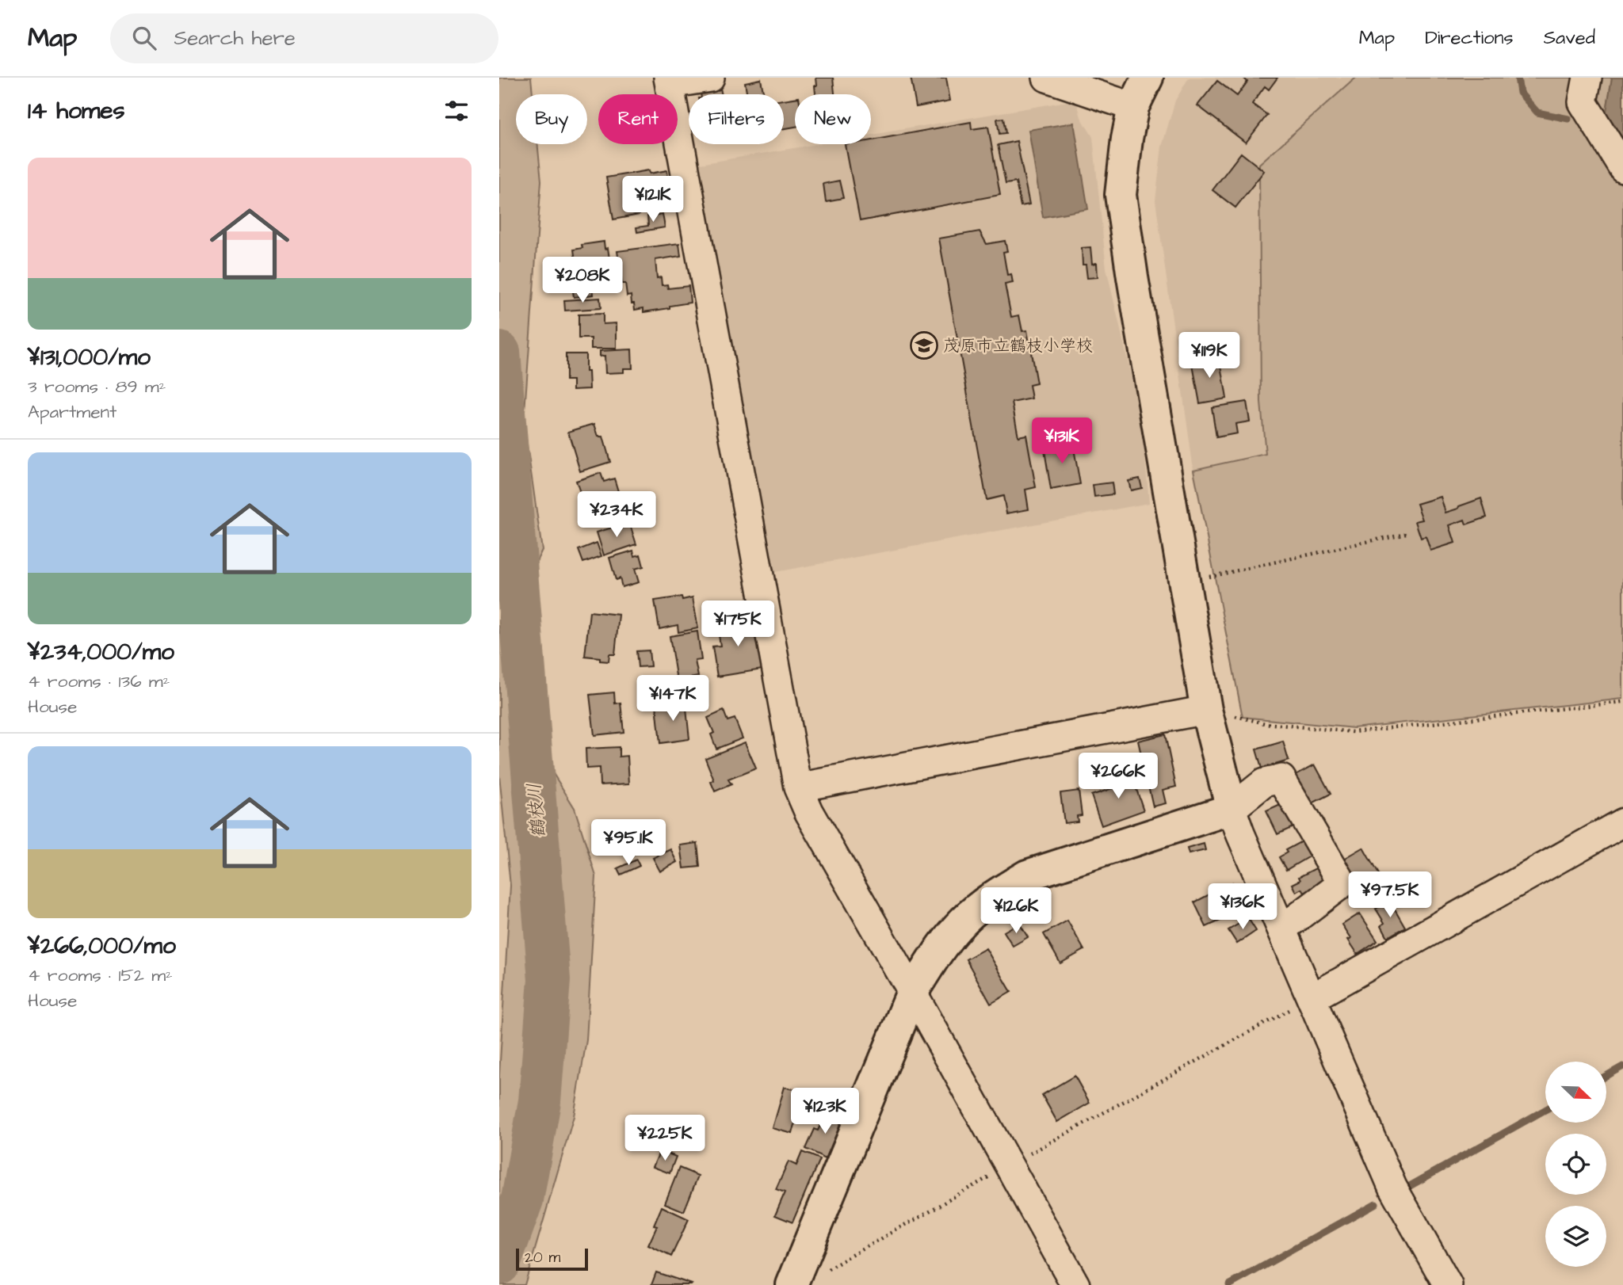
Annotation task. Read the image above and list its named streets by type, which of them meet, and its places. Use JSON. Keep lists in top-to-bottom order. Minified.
{"water":["鶴枝川"],"places":{"school or university":["茂原市立鶴枝小学校"]},"scale_bar":"20 m","north":"bottom right","page":{"header":"Map","search":"Search here","nav":["Map","Directions","Saved"],"heading":"14 homes","chip":["Buy","Rent","Filters","New"],"list":[{"name":"¥131,000/mo","note":"3 rooms · 89 m² · Apartment"},{"name":"¥234,000/mo","note":"4 rooms · 136 m² · House"},{"name":"¥266,000/mo","note":"4 rooms · 152 m² · House"}],"price":["¥121K","¥208K","¥119K","¥131K","¥234K","¥175K","¥147K","¥266K","¥95.1K","¥97.5K","¥136K","¥126K","¥123K","¥225K"],"scale":"20 m"}}
